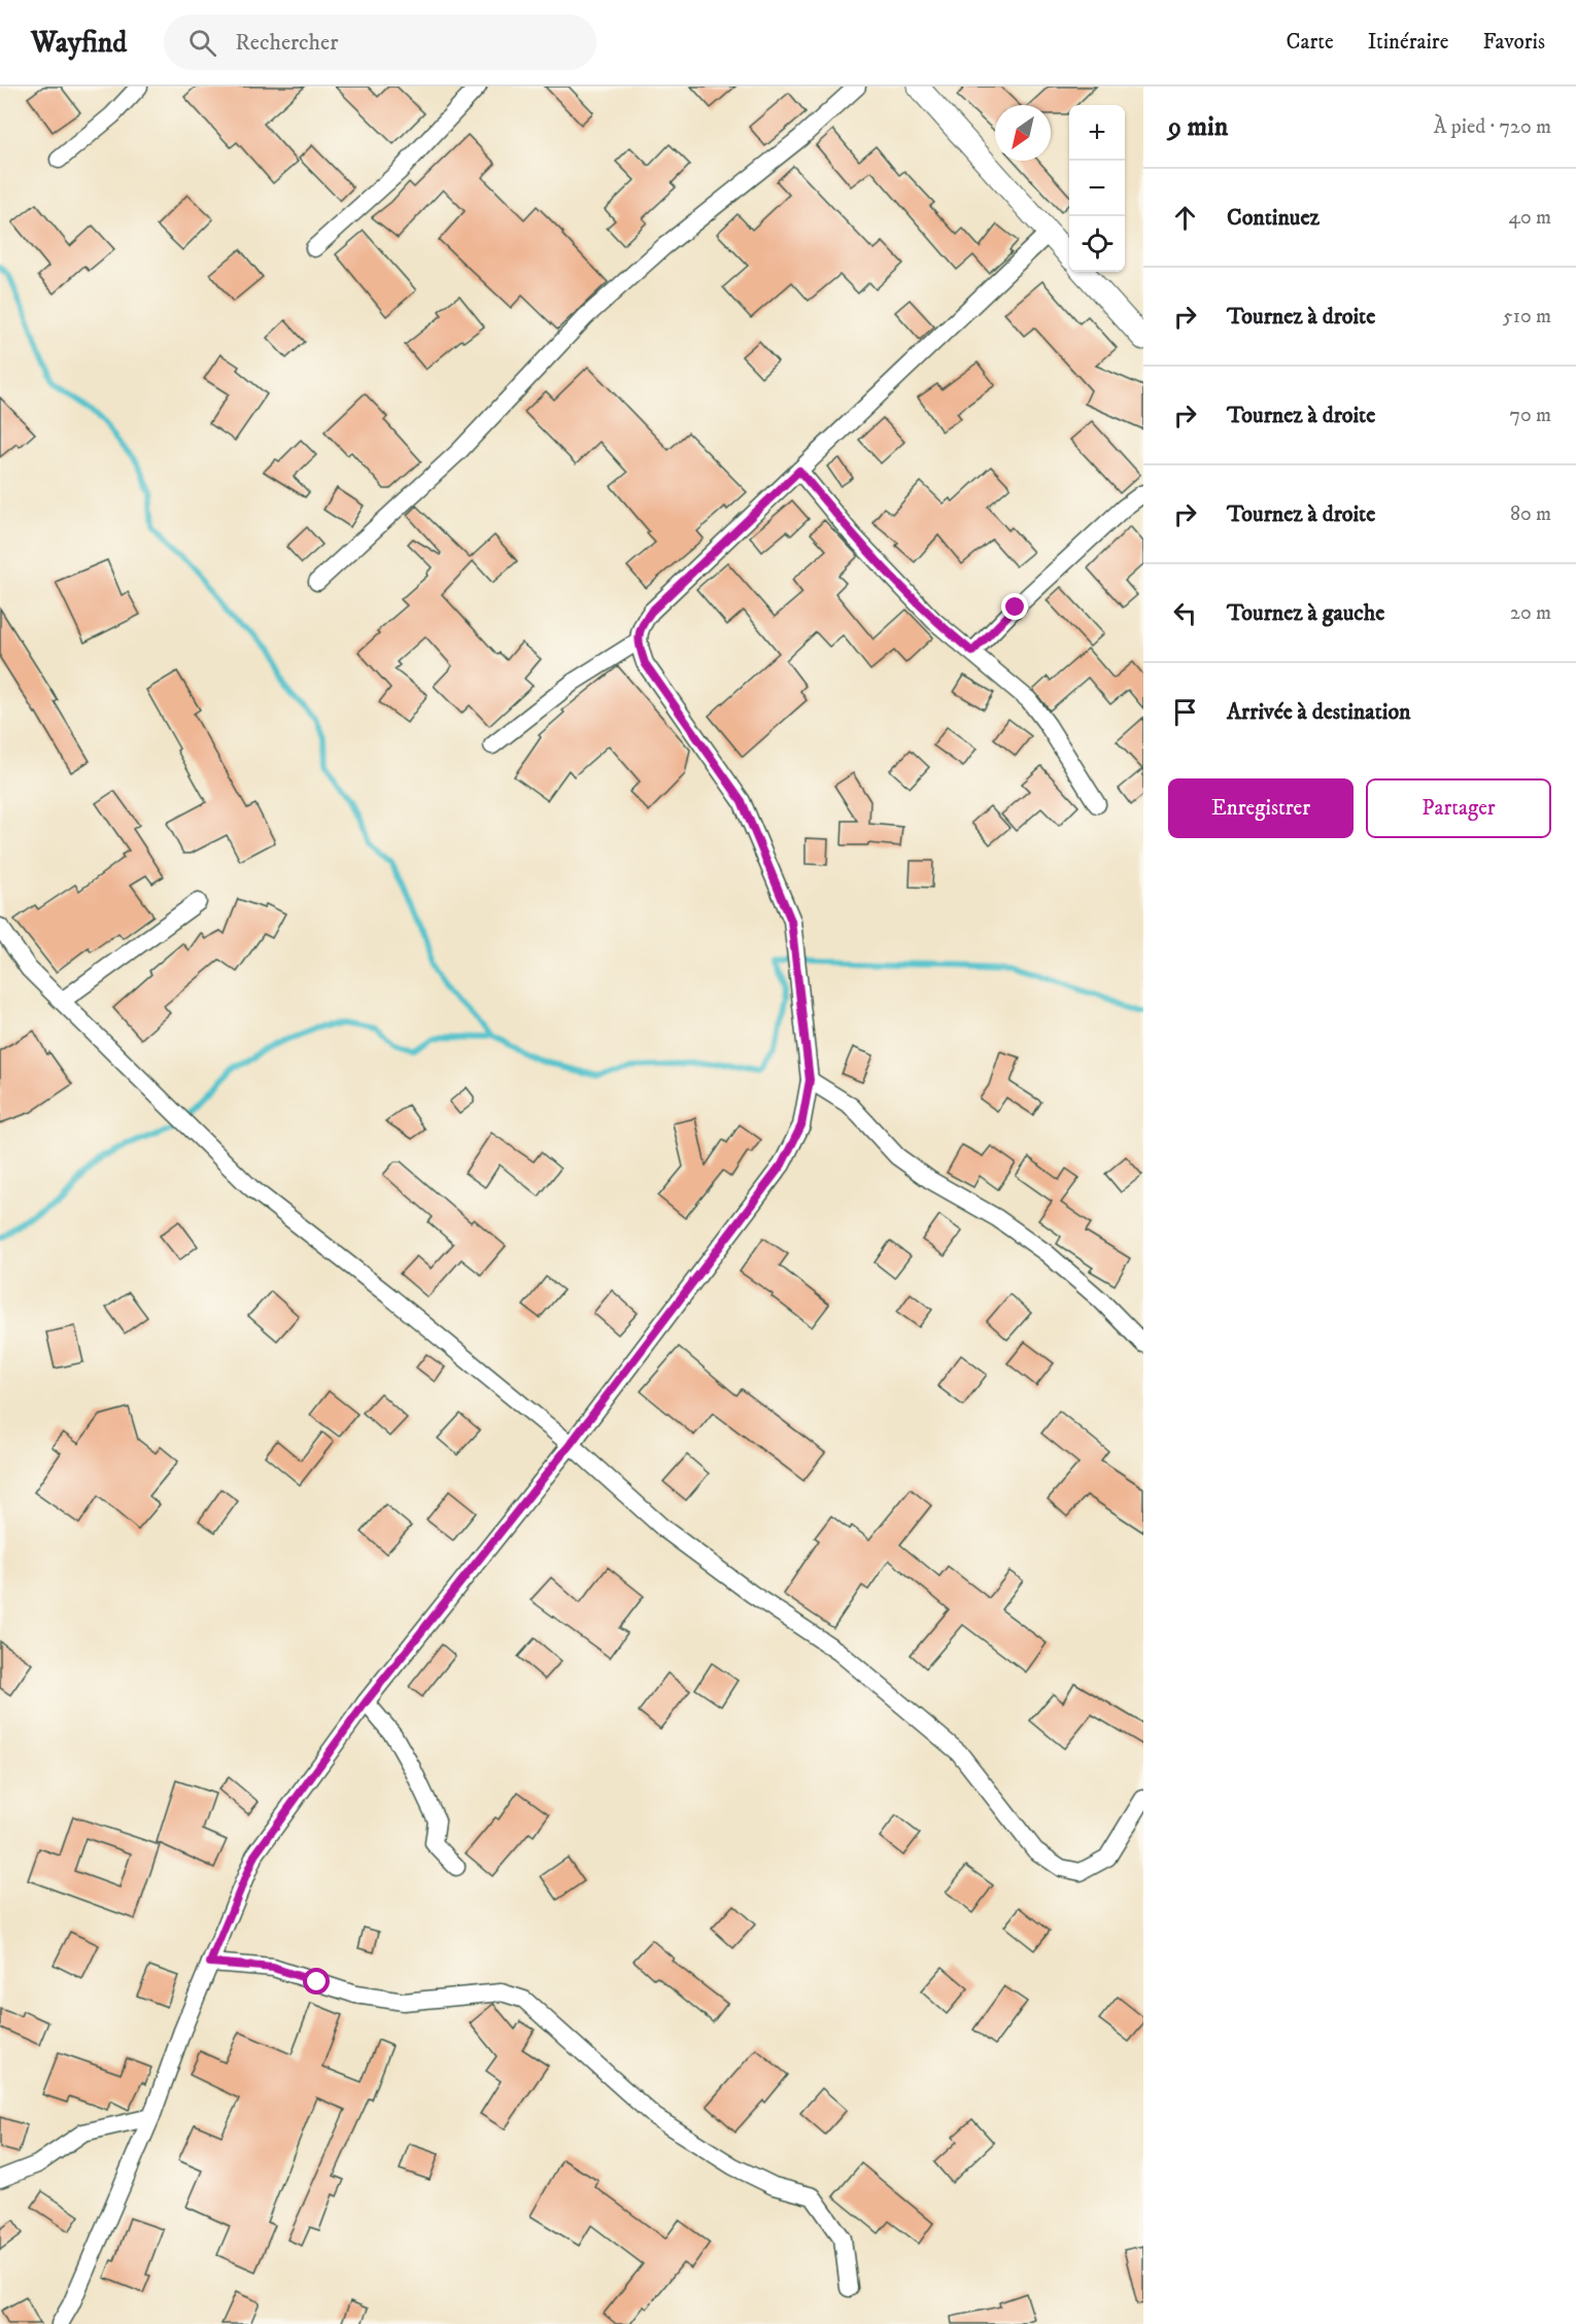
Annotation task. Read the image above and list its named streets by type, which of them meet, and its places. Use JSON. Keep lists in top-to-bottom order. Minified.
{"north":"bottom left","page":{"header":"Wayfind","search":"Rechercher","nav":["Carte","Itinéraire","Favoris"],"heading":["9 min","À pied · 720 m"],"map_buttons":["+","−"],"list":[["Continuez","40 m"],["Tournez à droite","510 m"],["Tournez à droite","70 m"],["Tournez à droite","80 m"],["Tournez à gauche","20 m"],"Arrivée à destination"],"buttons":["Enregistrer","Partager"]}}
